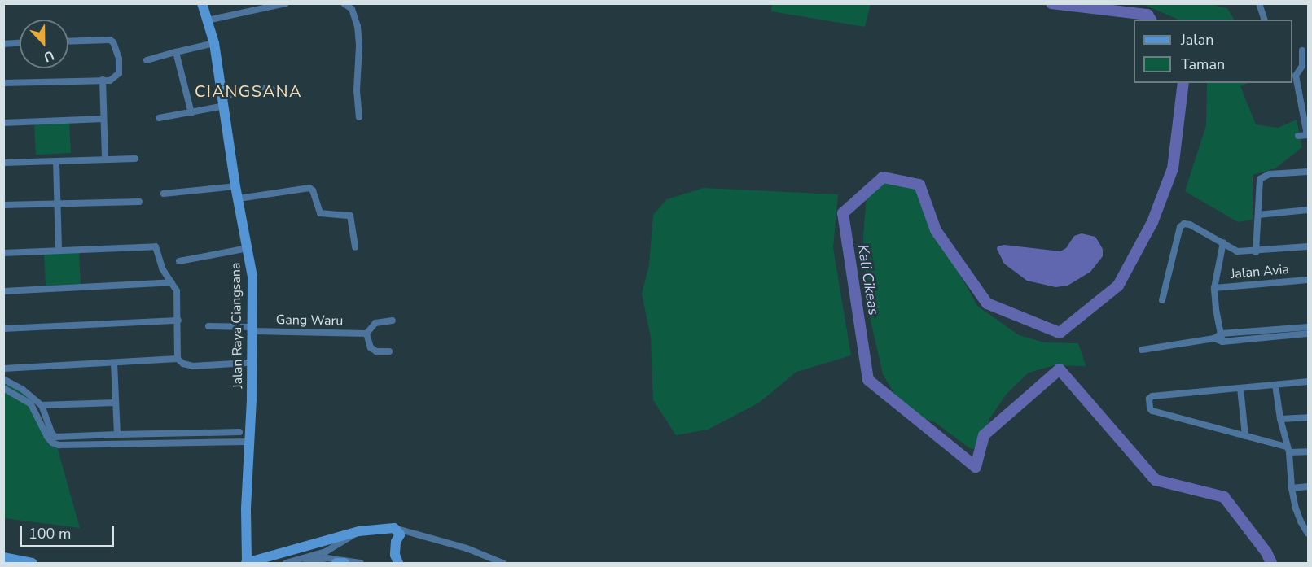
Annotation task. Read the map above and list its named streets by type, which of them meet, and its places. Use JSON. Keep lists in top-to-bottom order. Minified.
{"streets":{"main road":["Jalan Raya Ciangsana"],"street":["Jalan Avia","Gang Waru"]},"crossings":[["Gang Waru","Jalan Raya Ciangsana"]],"districts":["CIANGSANA"],"water":["Kali Cikeas"],"legend":["Jalan","Taman"],"scale_bar":"100 m","north":"bottom"}
